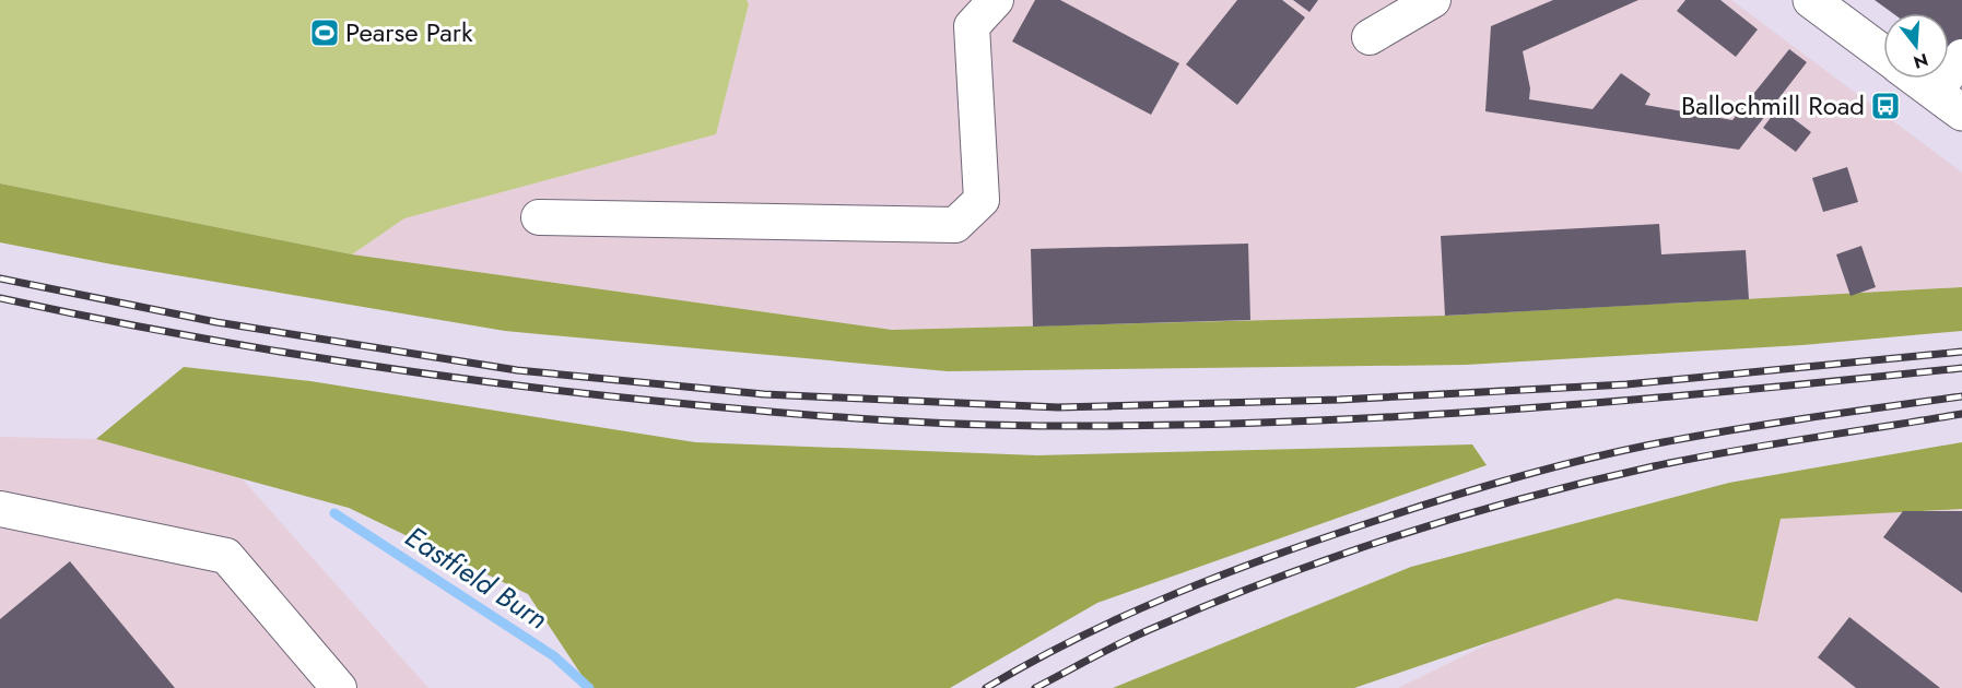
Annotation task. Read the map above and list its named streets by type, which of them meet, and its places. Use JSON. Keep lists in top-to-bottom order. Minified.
{"water":["Eastfield Burn"],"places":{"sports":["Pearse Park"],"bus stop":["Ballochmill Road"]},"north":"bottom"}
